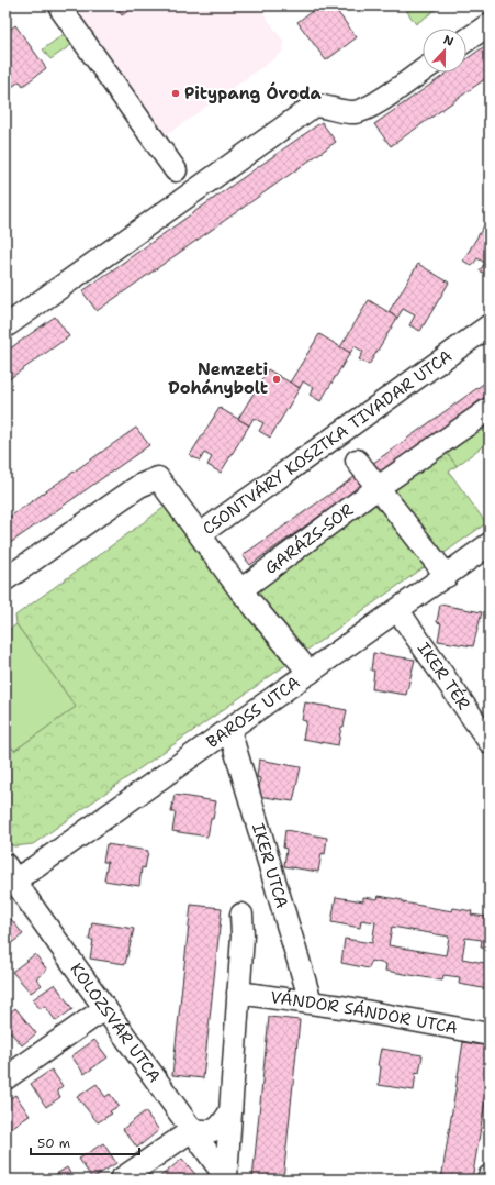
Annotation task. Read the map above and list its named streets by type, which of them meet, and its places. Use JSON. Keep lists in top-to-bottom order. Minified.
{"streets":{"street":["CSONTVÁRY KOSZTKA TIVADAR UTCA","GARÁZS-SOR","IKER TÉR","BAROSS UTCA","IKER UTCA","VÁNDOR SÁNDOR UTCA","KOLOZSVÁR UTCA"]},"crossings":[["IKER TÉR","BAROSS UTCA"],["BAROSS UTCA","IKER UTCA"],["BAROSS UTCA","KOLOZSVÁR UTCA"],["IKER UTCA","VÁNDOR SÁNDOR UTCA"]],"places":["Pitypang Óvoda","Nemzeti Dohánybolt"],"scale_bar":"50 m","north":"top"}
